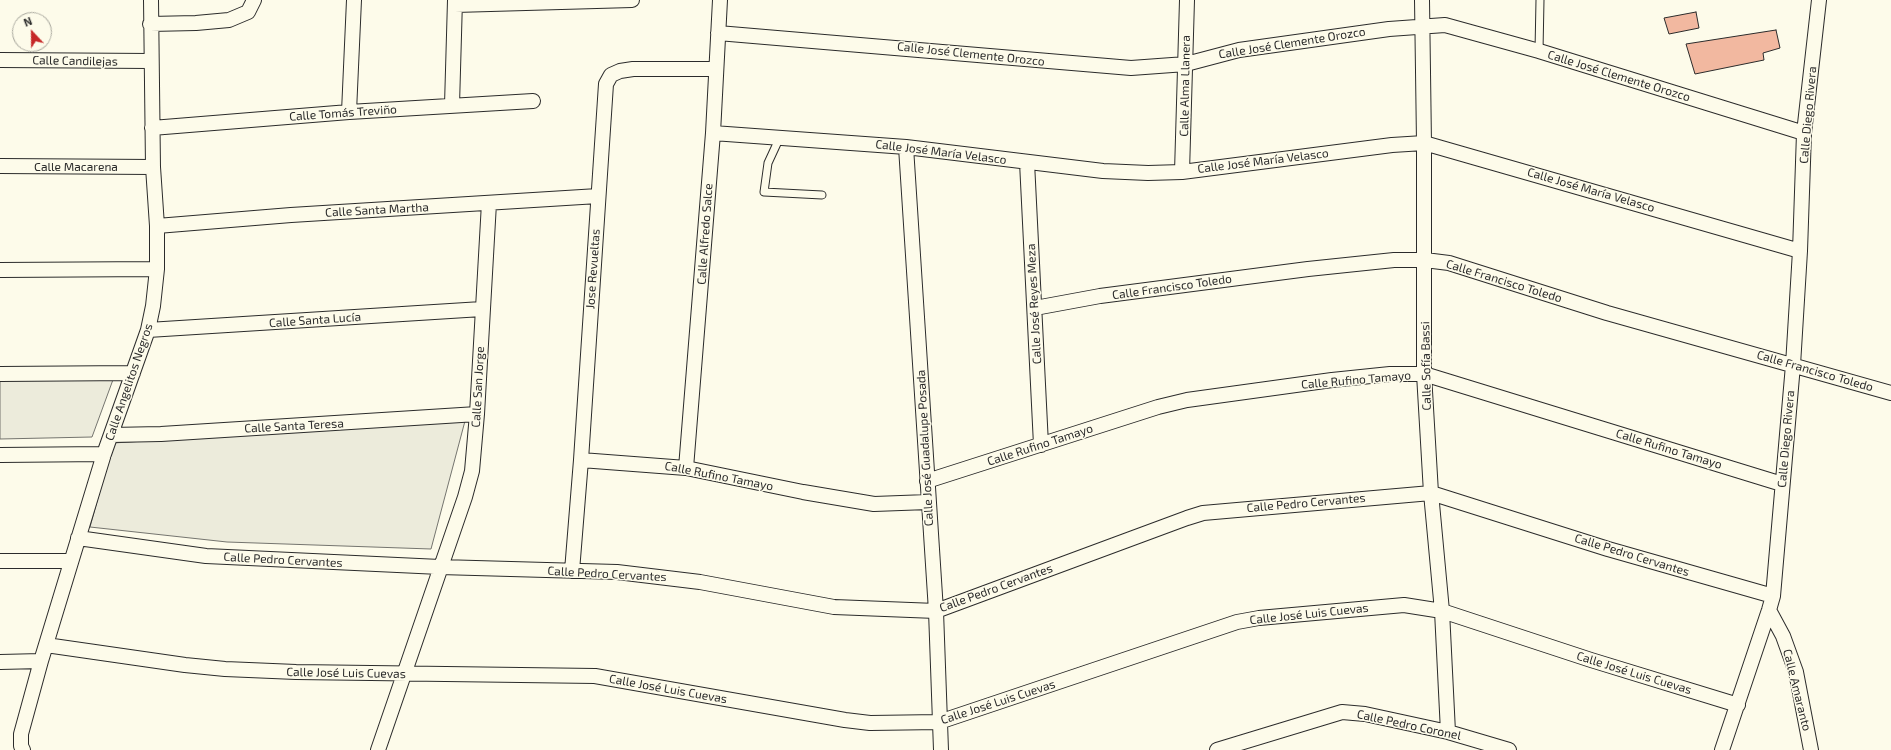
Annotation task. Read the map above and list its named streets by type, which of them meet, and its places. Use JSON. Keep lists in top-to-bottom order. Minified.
{"streets":{"street":["Calle José Clemente Orozco","Calle Candilejas","Calle Alma Llanera","Calle Tomás Treviño","Calle Diego Rivera","Calle José María Velasco","Calle Macarena","Calle Santa Martha","Calle Alfredo Salce","Jose Revueltas","Calle Francisco Toledo","Calle José Reyes Meza","Calle Santa Lucía","Calle Sofía Bassi","Calle Rufino Tamayo","Calle Angelitos Negros","Calle San Jorge","Calle Santa Teresa","Calle José Guadalupe Posada","Calle Pedro Cervantes","Calle José Luis Cuevas","Calle Amaranto","Calle Pedro Coronel"]},"crossings":[["Calle José Clemente Orozco","Calle Alma Llanera"],["Calle José Clemente Orozco","Calle Diego Rivera"],["Calle José Clemente Orozco","Calle Alfredo Salce"],["Calle José Clemente Orozco","Calle Sofía Bassi"],["Calle Candilejas","Calle Angelitos Negros"],["Calle Alma Llanera","Calle José María Velasco"],["Calle Tomás Treviño","Calle Angelitos Negros"],["Calle Diego Rivera","Calle José María Velasco"],["Calle Diego Rivera","Calle Francisco Toledo"],["Calle Diego Rivera","Calle Rufino Tamayo"],["Calle Diego Rivera","Calle Pedro Cervantes"],["Calle Diego Rivera","Calle José Luis Cuevas"],["Calle Diego Rivera","Calle Amaranto"],["Calle José María Velasco","Calle Alfredo Salce"],["Calle José María Velasco","Calle José Reyes Meza"],["Calle José María Velasco","Calle Sofía Bassi"],["Calle José María Velasco","Calle José Guadalupe Posada"],["Calle Macarena","Calle Angelitos Negros"],["Calle Santa Martha","Jose Revueltas"],["Calle Santa Martha","Calle Angelitos Negros"],["Calle Santa Martha","Calle San Jorge"],["Calle Alfredo Salce","Jose Revueltas"],["Calle Alfredo Salce","Calle Rufino Tamayo"],["Jose Revueltas","Calle Rufino Tamayo"],["Jose Revueltas","Calle Pedro Cervantes"],["Calle Francisco Toledo","Calle José Reyes Meza"],["Calle Francisco Toledo","Calle Sofía Bassi"],["Calle José Reyes Meza","Calle Rufino Tamayo"],["Calle Santa Lucía","Calle Angelitos Negros"],["Calle Santa Lucía","Calle San Jorge"],["Calle Sofía Bassi","Calle Rufino Tamayo"],["Calle Sofía Bassi","Calle Pedro Cervantes"],["Calle Sofía Bassi","Calle José Luis Cuevas"],["Calle Sofía Bassi","Calle Pedro Coronel"],["Calle Rufino Tamayo","Calle José Guadalupe Posada"],["Calle Angelitos Negros","Calle Santa Teresa"],["Calle Angelitos Negros","Calle Pedro Cervantes"],["Calle Angelitos Negros","Calle José Luis Cuevas"],["Calle San Jorge","Calle Santa Teresa"],["Calle San Jorge","Calle Pedro Cervantes"],["Calle San Jorge","Calle José Luis Cuevas"],["Calle José Guadalupe Posada","Calle Pedro Cervantes"],["Calle José Guadalupe Posada","Calle José Luis Cuevas"]],"north":"top"}
